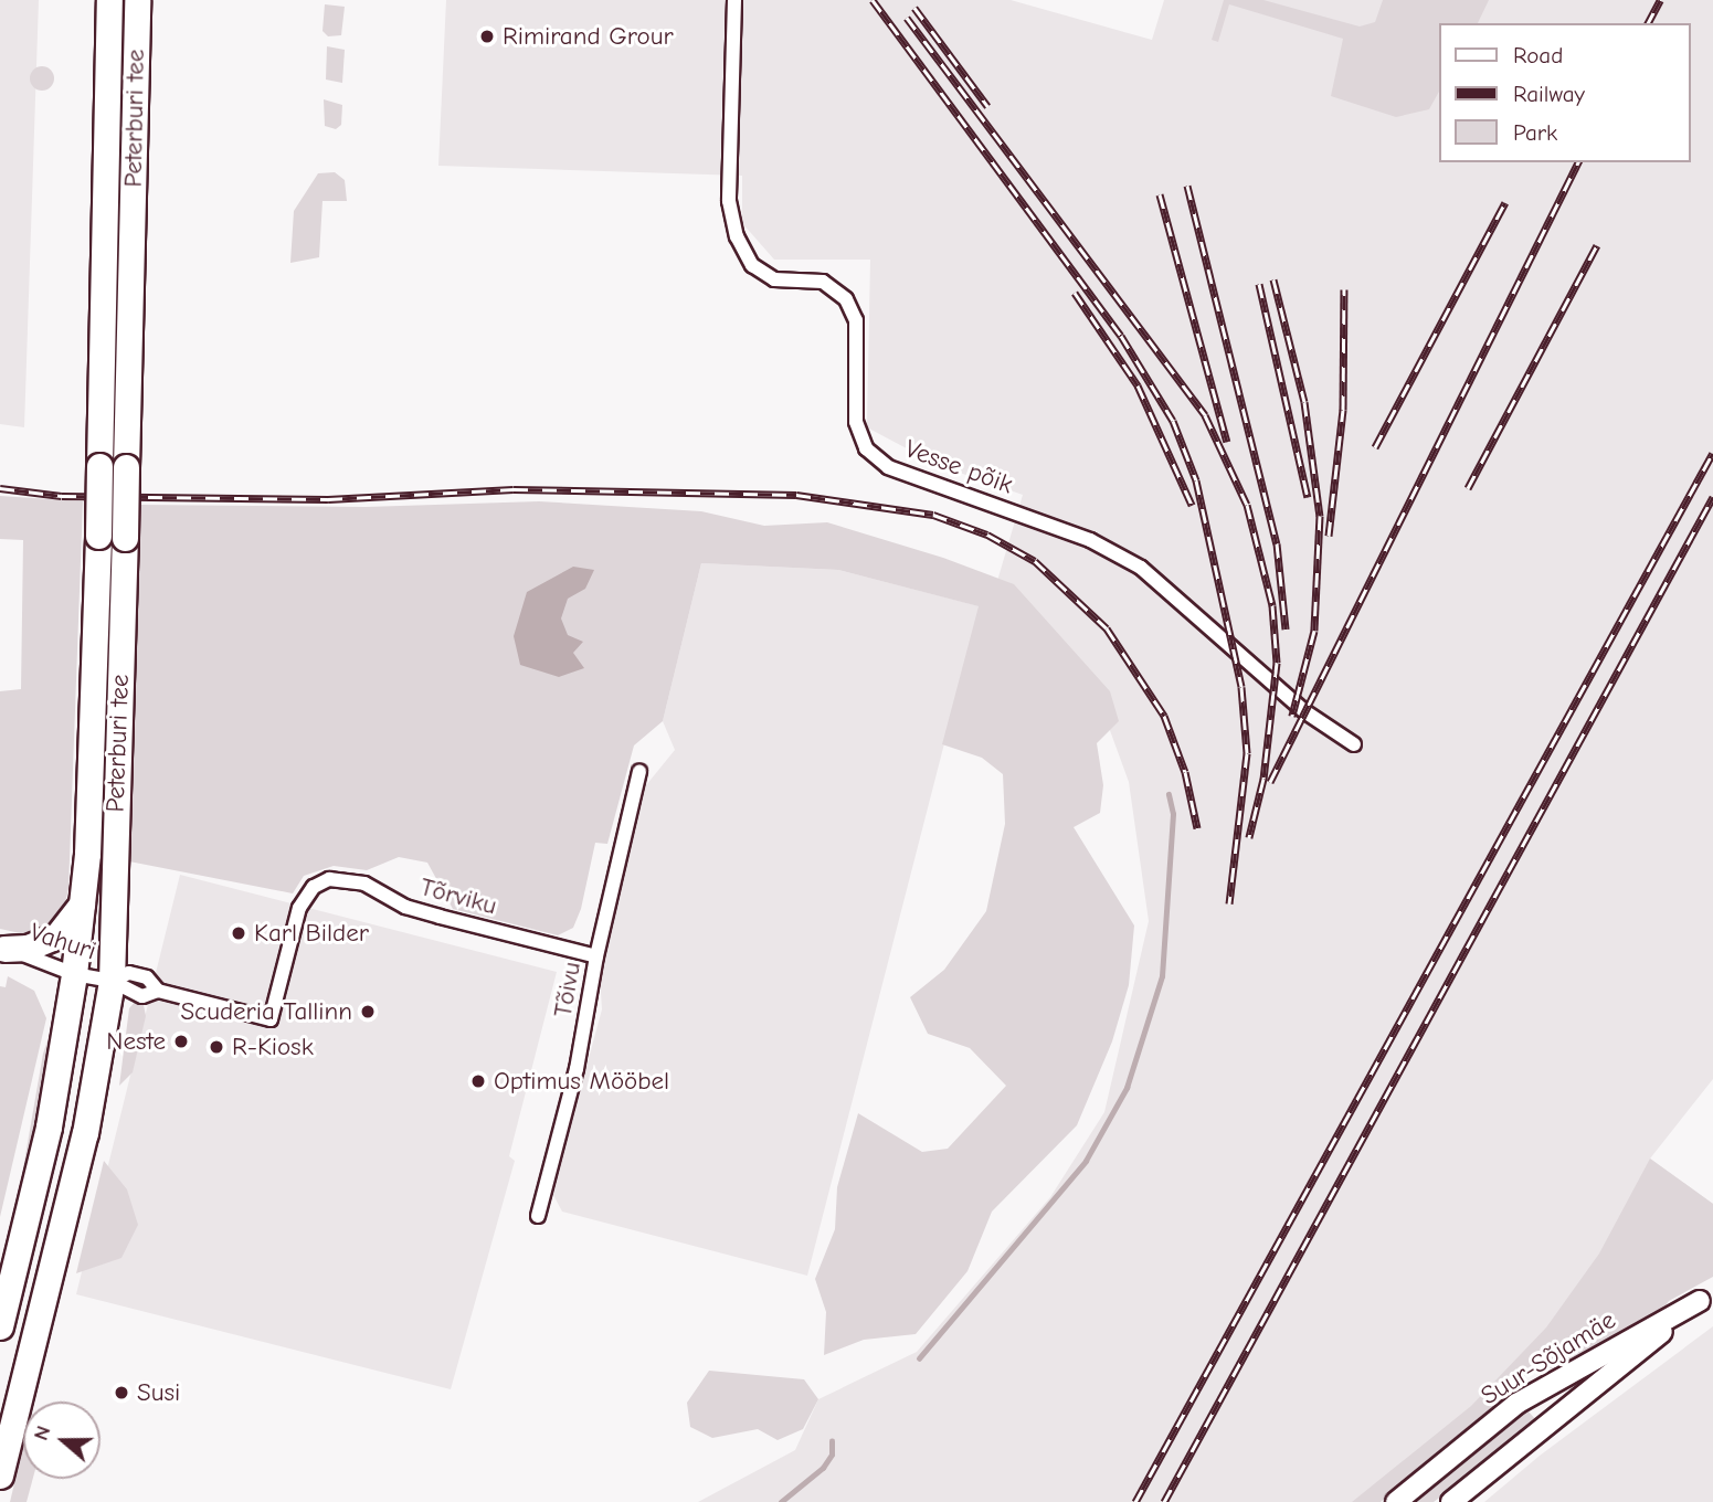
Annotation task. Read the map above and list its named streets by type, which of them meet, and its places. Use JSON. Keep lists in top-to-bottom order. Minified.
{"streets":{"highway":["Peterburi tee"],"main road":["Suur-Sõjamäe"],"street":["Vesse põik","Tõrviku","Vahuri","Tõivu"]},"crossings":[["Peterburi tee","Vahuri"],["Tõrviku","Vahuri"],["Tõrviku","Tõivu"]],"places":["Rimirand Grour","Karl Bilder","Scuderia Tallinn","Neste","R-Kiosk","Optimus Mööbel","Susi"],"legend":["Road","Railway","Park"],"north":"left"}
